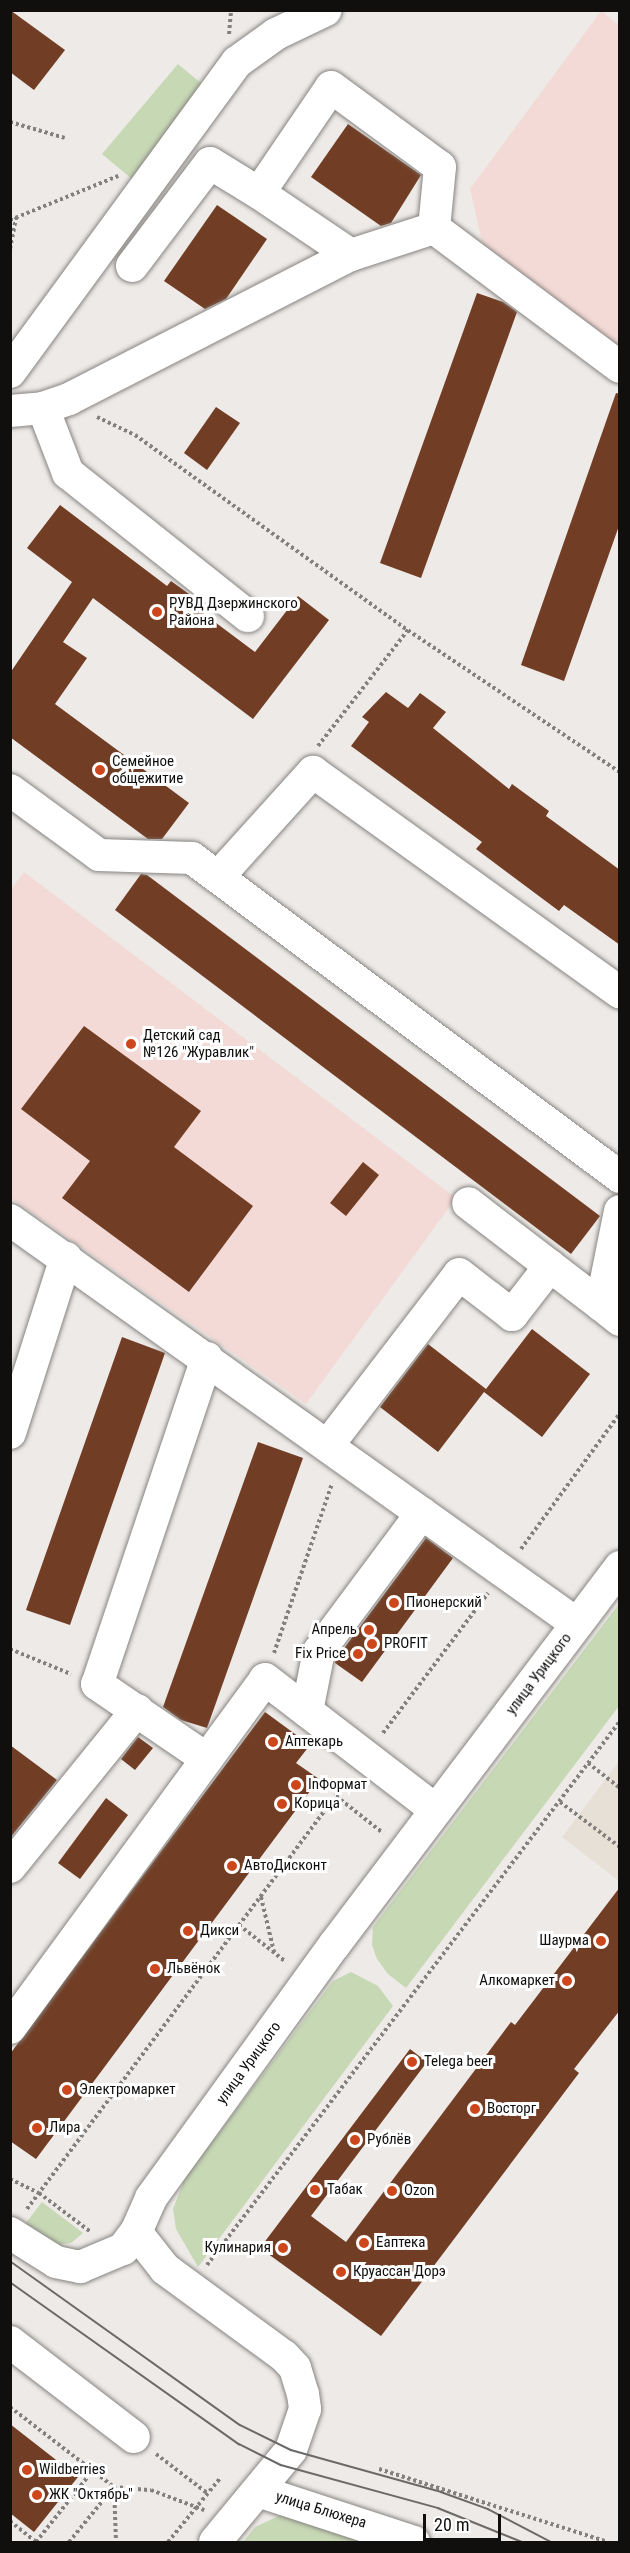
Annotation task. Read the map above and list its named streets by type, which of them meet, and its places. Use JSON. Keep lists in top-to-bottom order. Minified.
{"streets":{"street":["улица Урицкого","улица Блюхера"]},"places":["РУВД Дзержинского Района","Семейное общежитие","Детский сад №126 \"Журавлик\"","Пионерский","Апрель","PROFIT","Fix Price","Аптекарь","InФормат","Корица","АвтоДисконт","Дикси","Шаурма","Львёнок","Алкомаркет","Telega beer","Электромаркет","Восторг","Лира","Рублёв","Табак","Ozon","Еаптека","Кулинария","Круассан Дорэ","Wildberries","ЖК \"Октябрь\""],"scale_bar":"20 m"}
